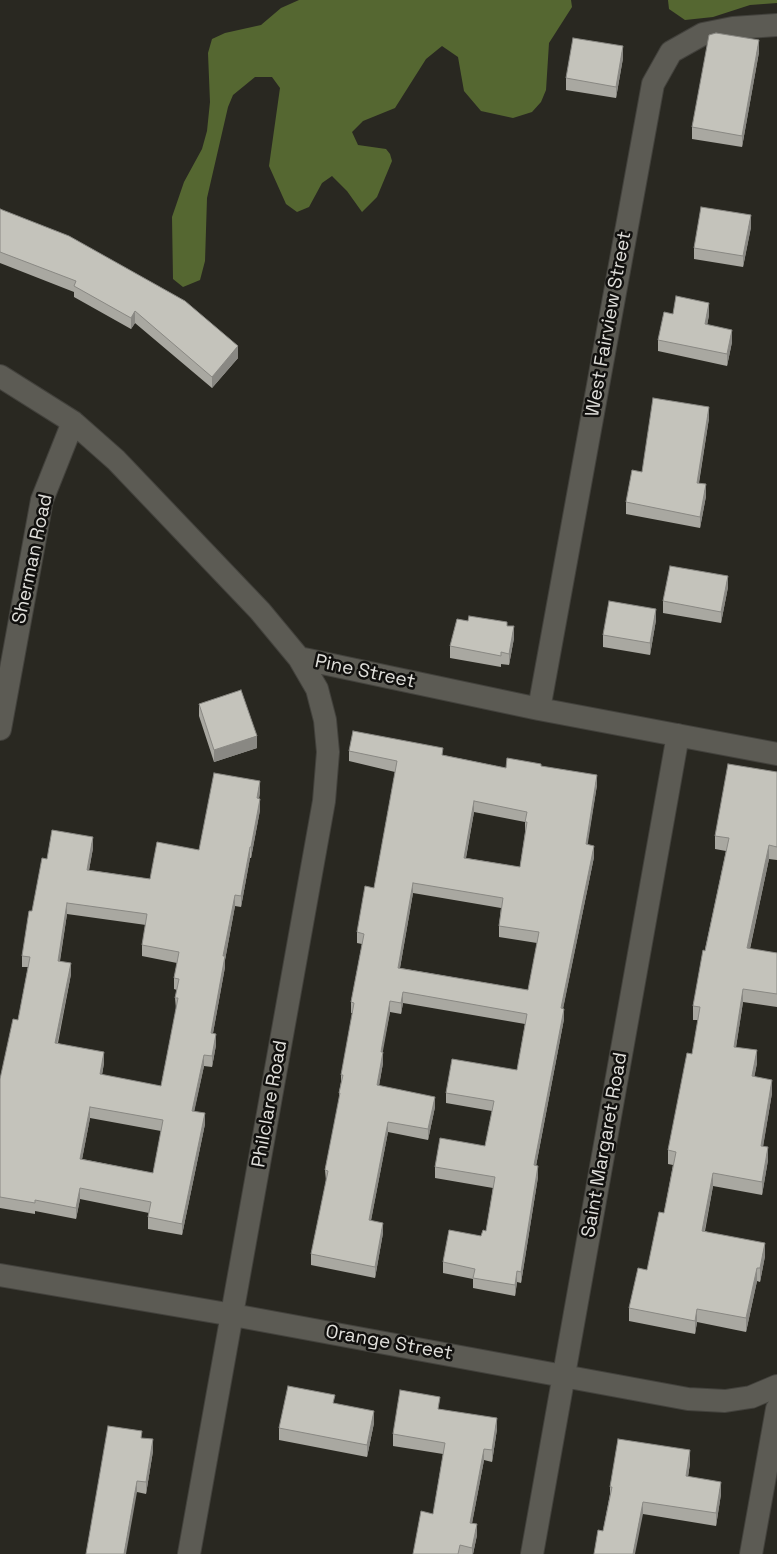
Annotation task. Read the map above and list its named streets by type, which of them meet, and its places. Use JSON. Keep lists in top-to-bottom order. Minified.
{"streets":{"street":["West Fairview Street","Sherman Road","Pine Street","Philclare Road","Saint Margaret Road","Orange Street"]},"crossings":[["West Fairview Street","Pine Street"],["Sherman Road","Pine Street"],["Pine Street","Philclare Road"],["Pine Street","Saint Margaret Road"],["Philclare Road","Orange Street"],["Saint Margaret Road","Orange Street"]]}
